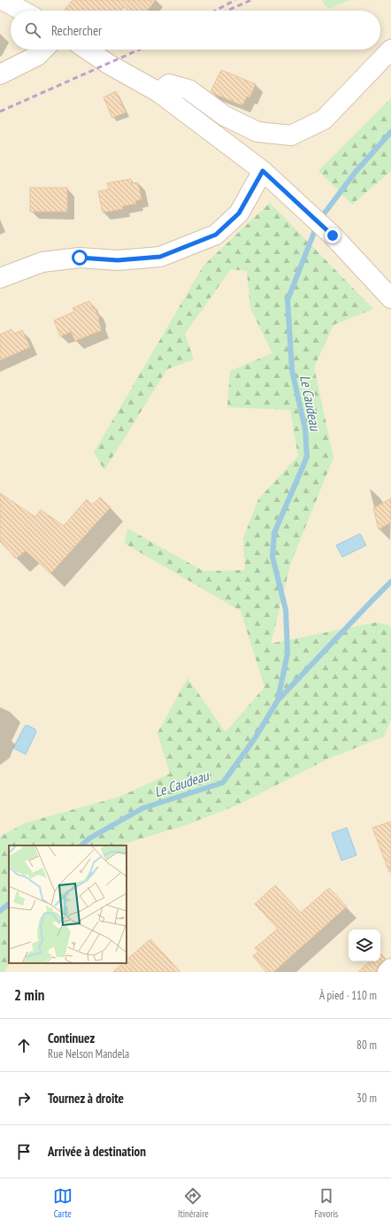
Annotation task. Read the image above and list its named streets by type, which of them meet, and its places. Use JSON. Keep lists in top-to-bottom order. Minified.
{"water":["Le Caudeau"],"page":{"search":"Rechercher","heading":["2 min","À pied · 110 m"],"list":[["Continuez","Rue Nelson Mandela","80 m"],["Tournez à droite","30 m"],"Arrivée à destination"],"nav":["Carte","Itinéraire","Favoris"]}}
